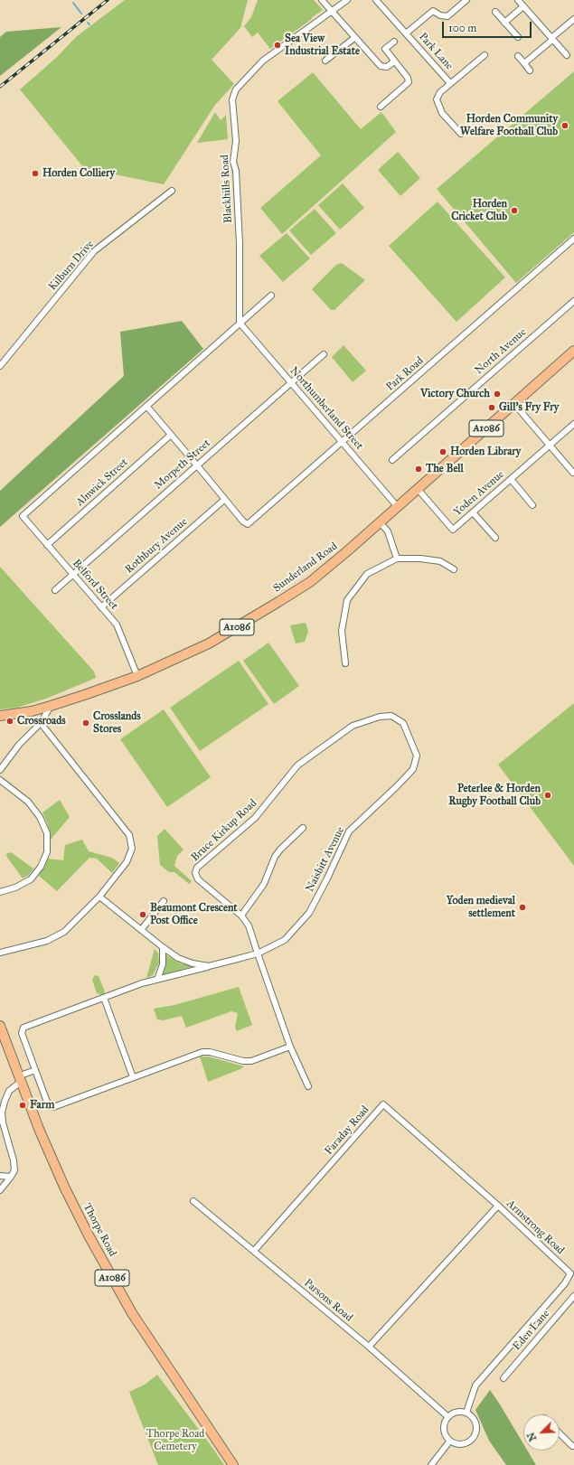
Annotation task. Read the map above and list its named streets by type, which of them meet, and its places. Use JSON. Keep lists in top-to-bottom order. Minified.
{"streets":{"main road":["A1086","Sunderland Road","Thorpe Road"],"street":["Park Lane","Blackhills Road","Kilburn Drive","North Avenue","Park Road","Northumberland Street","Morpeth Street","Alnwick Street","Yoden Avenue","Rothbury Avenue","Belford Street","Bruce Kirkup Road","Naisbitt Avenue","Faraday Road","Armstrong Road","Parsons Road","Eden Lane"]},"crossings":[["Blackhills Road","Northumberland Street"],["Park Road","Northumberland Street"],["Park Road","Rothbury Avenue"],["Northumberland Street","Morpeth Street"],["Northumberland Street","Sunderland Road"],["Morpeth Street","Belford Street"],["Alnwick Street","Belford Street"],["Yoden Avenue","Sunderland Road"],["Rothbury Avenue","Belford Street"],["Sunderland Road","Belford Street"],["Bruce Kirkup Road","Naisbitt Avenue"],["Faraday Road","Armstrong Road"],["Faraday Road","Parsons Road"],["Armstrong Road","Parsons Road"]],"parks":["Thorpe Road Cemetery"],"places":["Sea View Industrial Estate","Horden Community Welfare Football Club","Horden Colliery","Horden Cricket Club","Victory Church","Gill's Fry Fry","Horden Library","The Bell","Crossroads","Crosslands Stores","Peterlee & Horden Rugby Football Club","Yoden medieval settlement","Beaumont Crescent Post Office","Farm"],"scale_bar":"100 m","north":"bottom left"}
